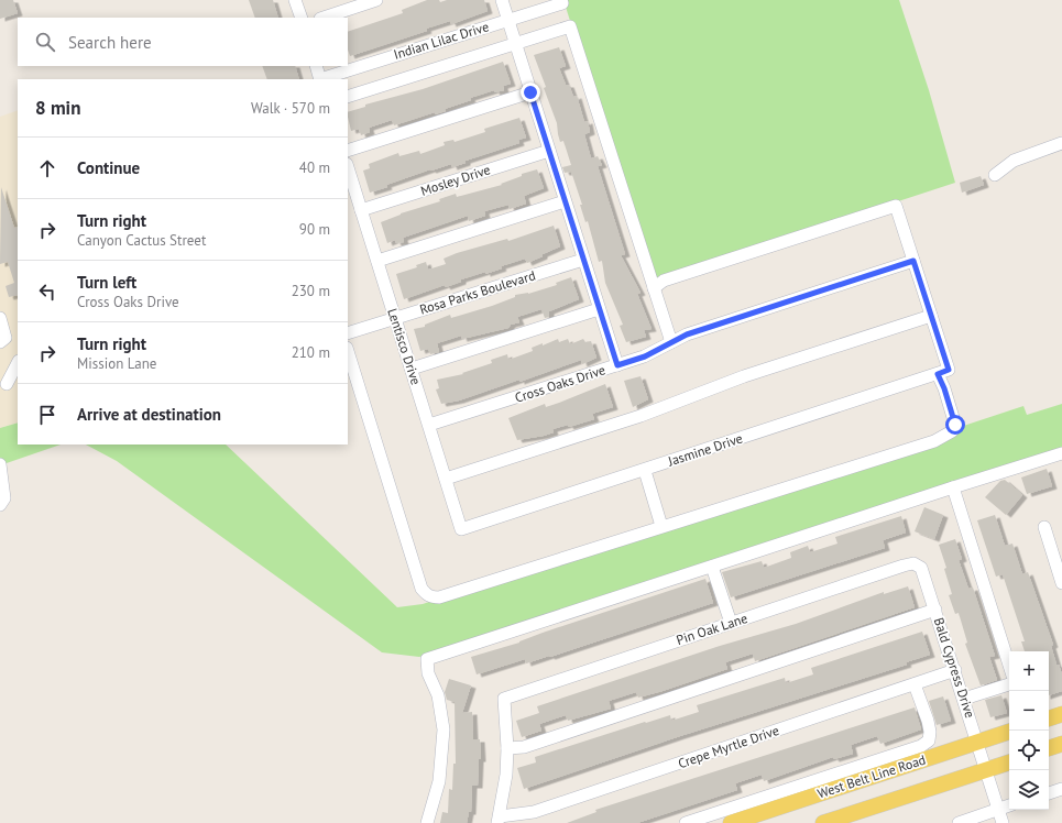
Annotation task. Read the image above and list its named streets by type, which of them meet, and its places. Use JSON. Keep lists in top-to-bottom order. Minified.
{"streets":{"main road":["West Belt Line Road"],"street":["Indian Lilac Drive","Mosley Drive","Rosa Parks Boulevard","Lentisco Drive","Cross Oaks Drive","Jasmine Drive","Pin Oak Lane","Bald Cypress Drive","Crepe Myrtle Drive"]},"crossings":[["Mosley Drive","Lentisco Drive"],["Rosa Parks Boulevard","Lentisco Drive"],["Lentisco Drive","Cross Oaks Drive"],["Lentisco Drive","Jasmine Drive"],["Pin Oak Lane","Bald Cypress Drive"],["Bald Cypress Drive","Crepe Myrtle Drive"],["Bald Cypress Drive","West Belt Line Road"]],"page":{"search":"Search here","heading":["8 min","Walk · 570 m"],"list":[["Continue","40 m"],["Turn right","Canyon Cactus Street","90 m"],["Turn left","Cross Oaks Drive","230 m"],["Turn right","Mission Lane","210 m"],"Arrive at destination"],"map_buttons":["+","−"]}}
